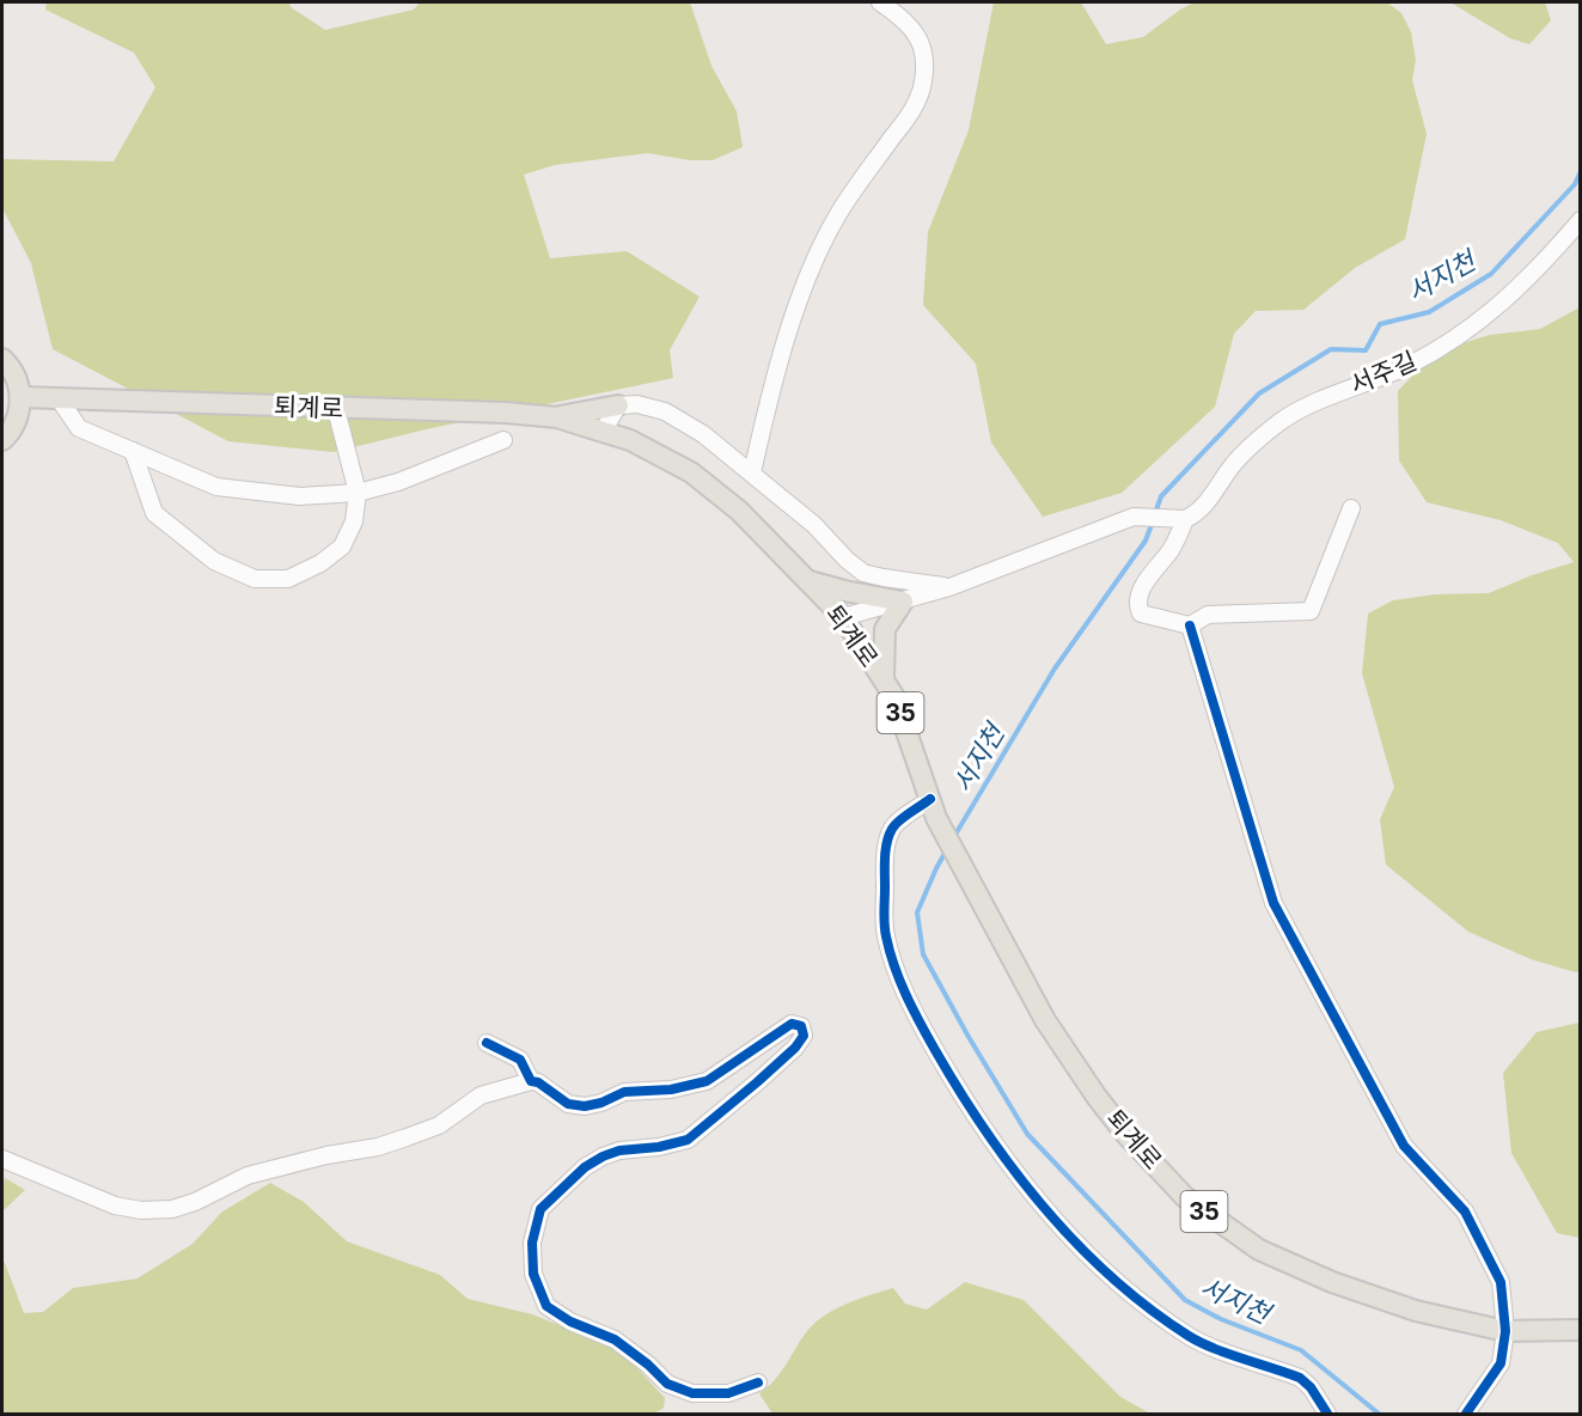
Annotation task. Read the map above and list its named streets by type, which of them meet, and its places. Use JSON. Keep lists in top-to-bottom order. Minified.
{"streets":{"main road":["퇴계로","35"],"street":["서주길"]},"water":["서지천"]}
